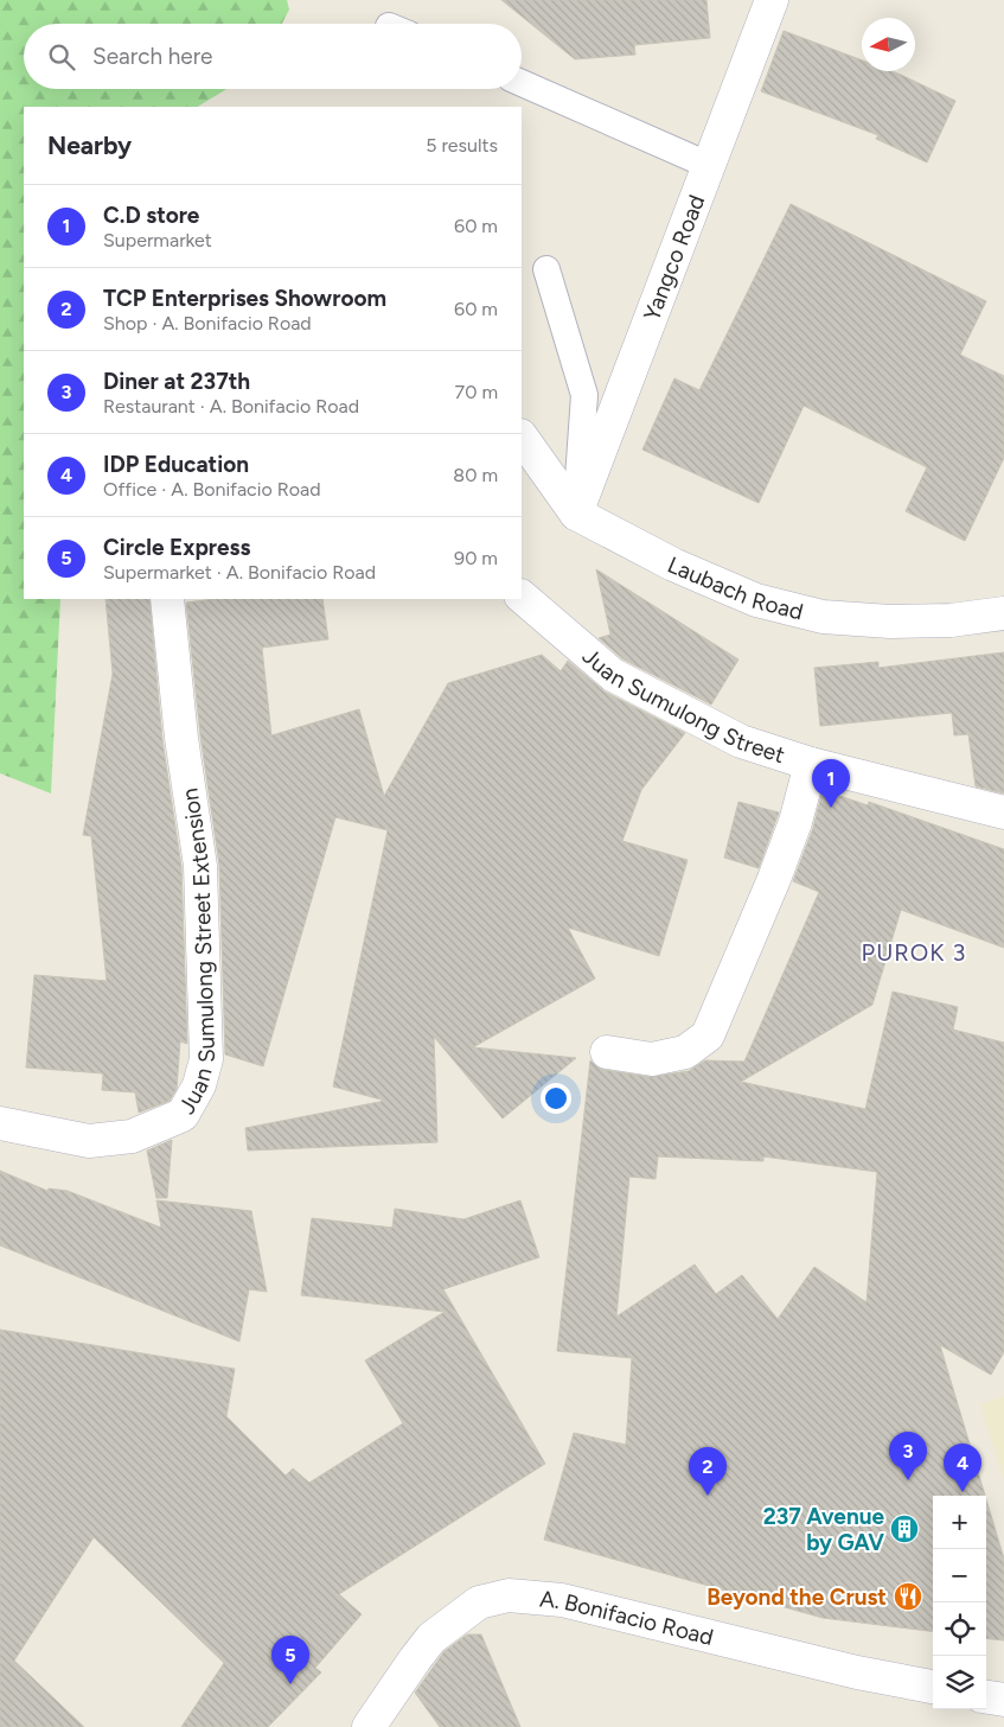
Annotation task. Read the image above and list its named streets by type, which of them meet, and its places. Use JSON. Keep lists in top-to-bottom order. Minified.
{"streets":{"street":["Yangco Road","Laubach Road","Juan Sumulong Street","Juan Sumulong Street Extension","A. Bonifacio Road"]},"crossings":[["Yangco Road","Laubach Road"]],"districts":["PUROK 3"],"places":{"building":["237 Avenue by GAV"],"restaurant":["Beyond the Crust"]},"north":"left","page":{"search":"Search here","heading":["Nearby","5 results"],"list":[{"mark":"1","name":"C.D store","note":"Supermarket","value":"60 m"},{"mark":"2","name":"TCP Enterprises Showroom","note":"Shop · A. Bonifacio Road","value":"60 m"},{"mark":"3","name":"Diner at 237th","note":"Restaurant · A. Bonifacio Road","value":"70 m"},{"mark":"4","name":"IDP Education","note":"Office · A. Bonifacio Road","value":"80 m"},{"mark":"5","name":"Circle Express","note":"Supermarket · A. Bonifacio Road","value":"90 m"}],"pins":["1","3","4","2","5"],"map_buttons":["+","−"]}}
